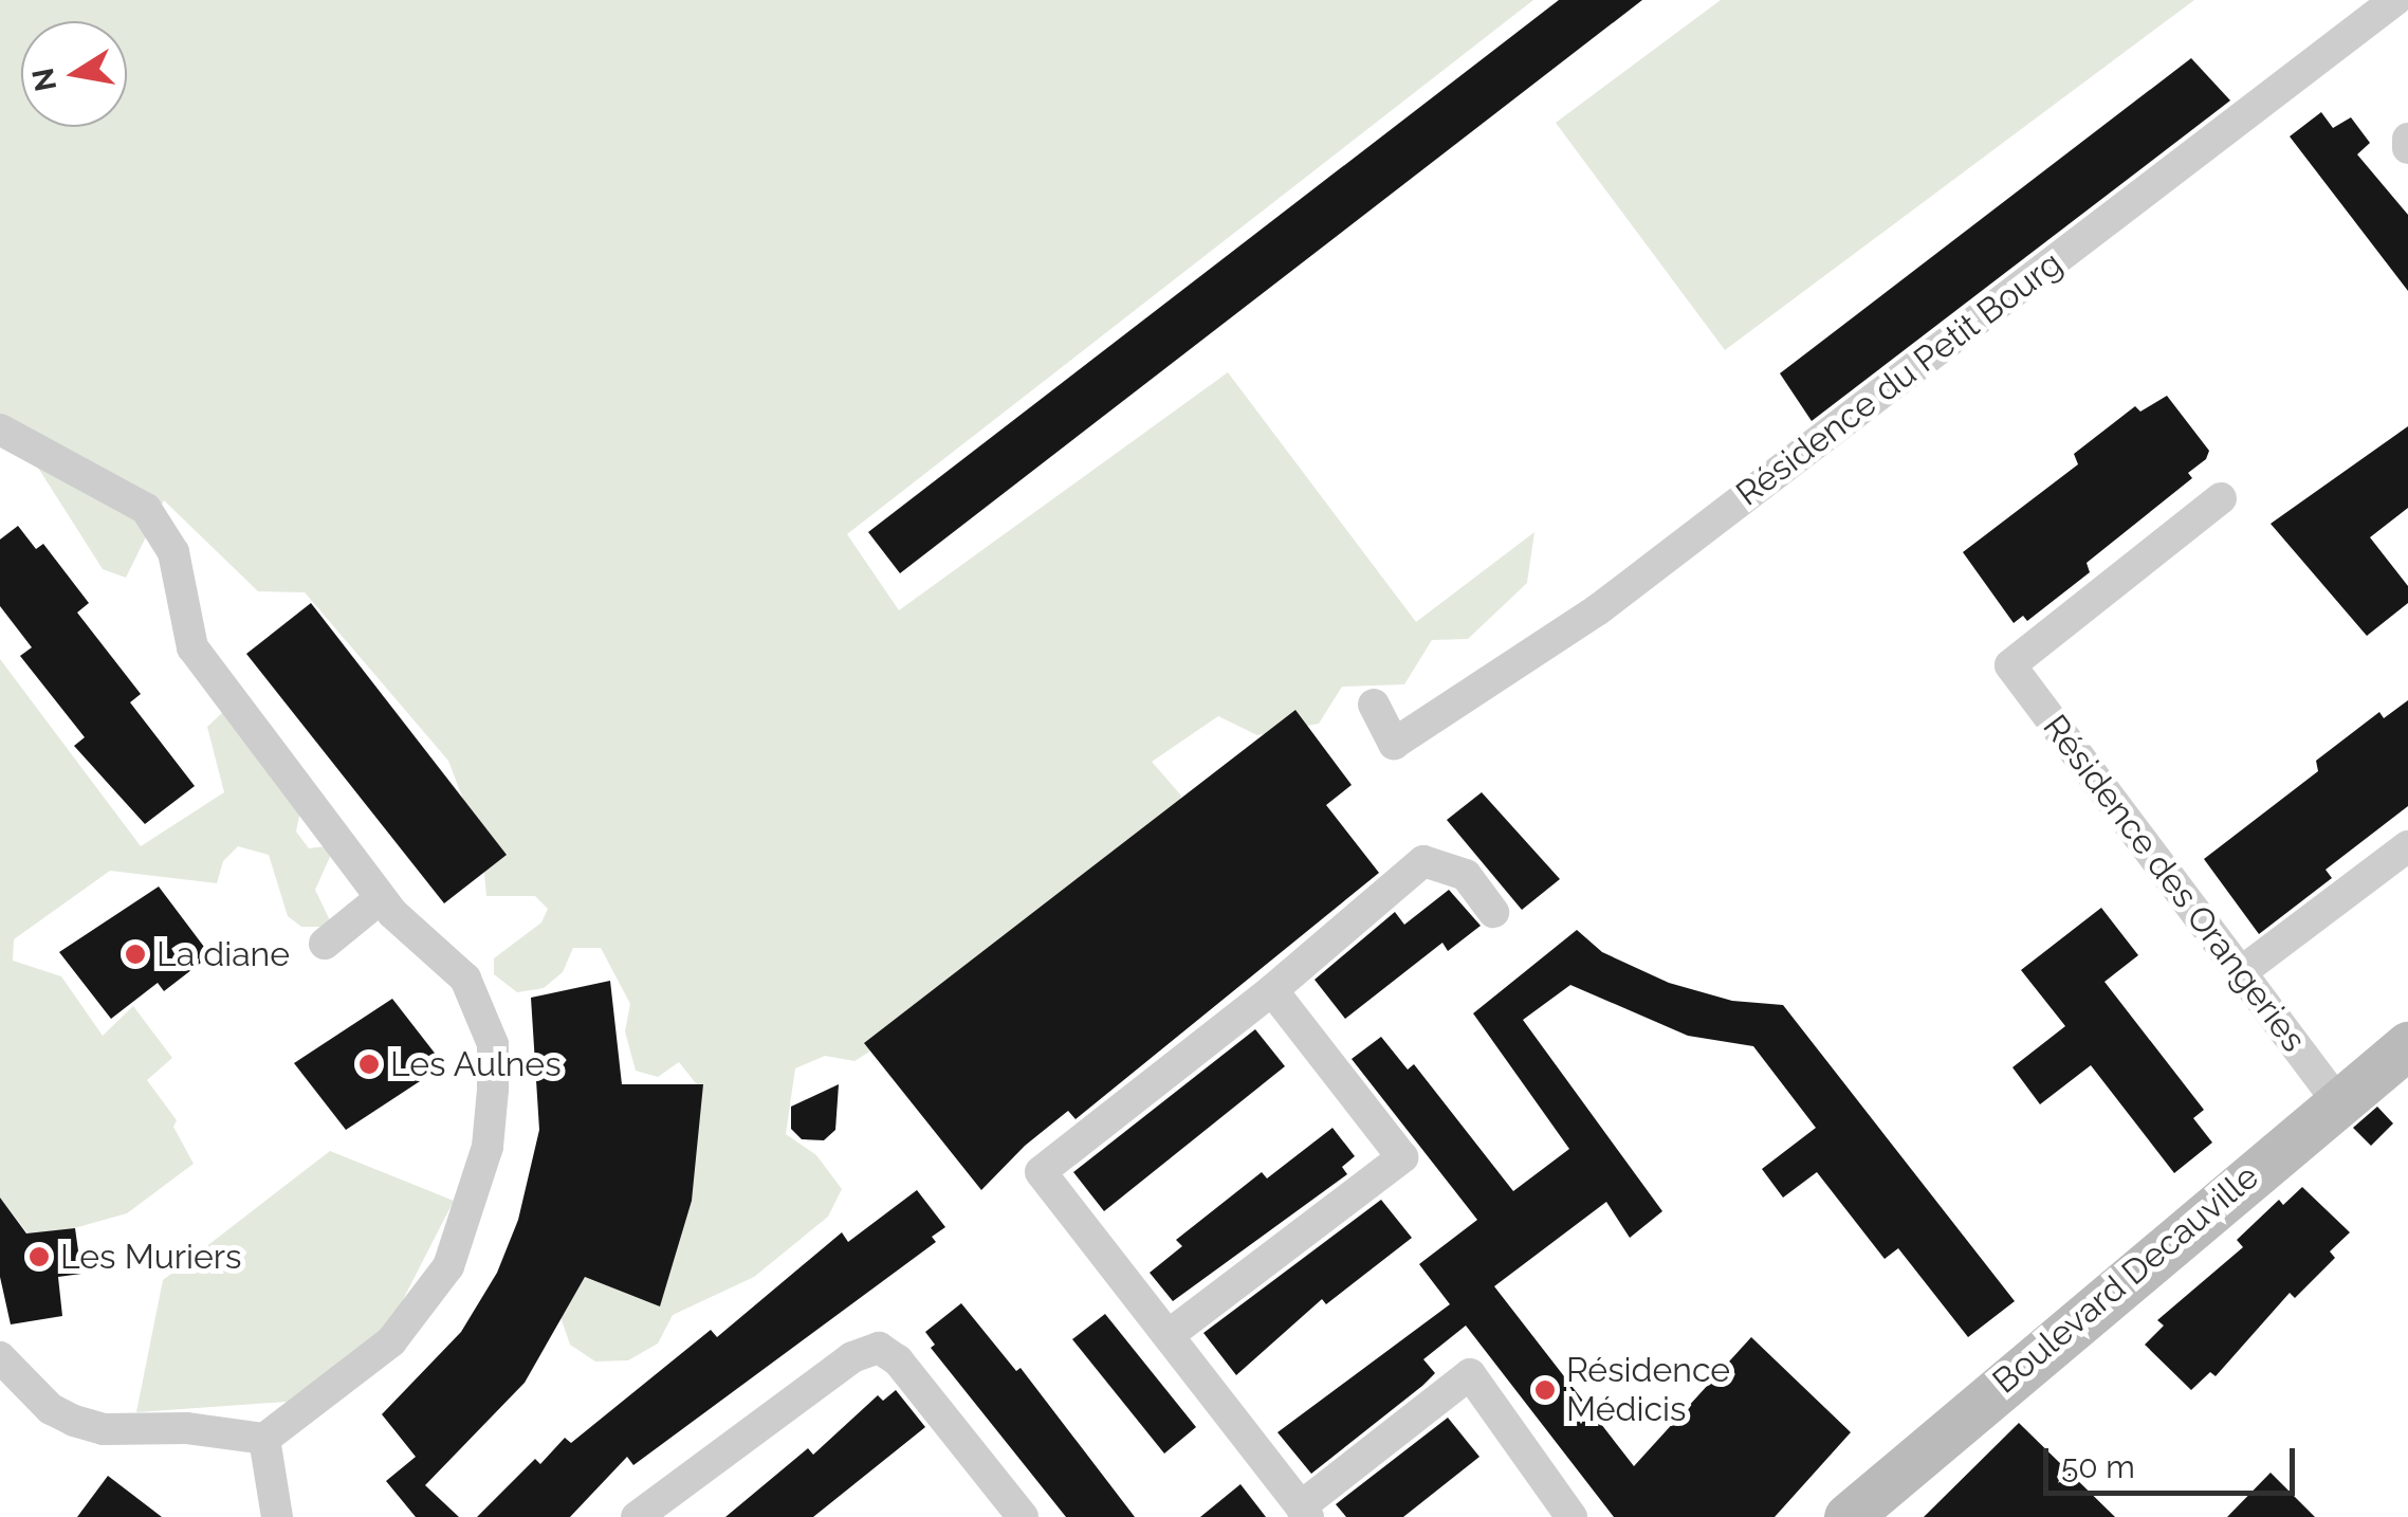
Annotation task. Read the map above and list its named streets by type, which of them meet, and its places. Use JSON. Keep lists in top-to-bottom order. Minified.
{"streets":{"street":["Résidence du Petit Bourg","Résidence des Orangeries","Boulevard Decauville"]},"crossings":[["Résidence des Orangeries","Boulevard Decauville"]],"places":["La diane","Les Aulnes","Les Muriers","Résidence Médicis"],"scale_bar":"50 m","north":"left"}
